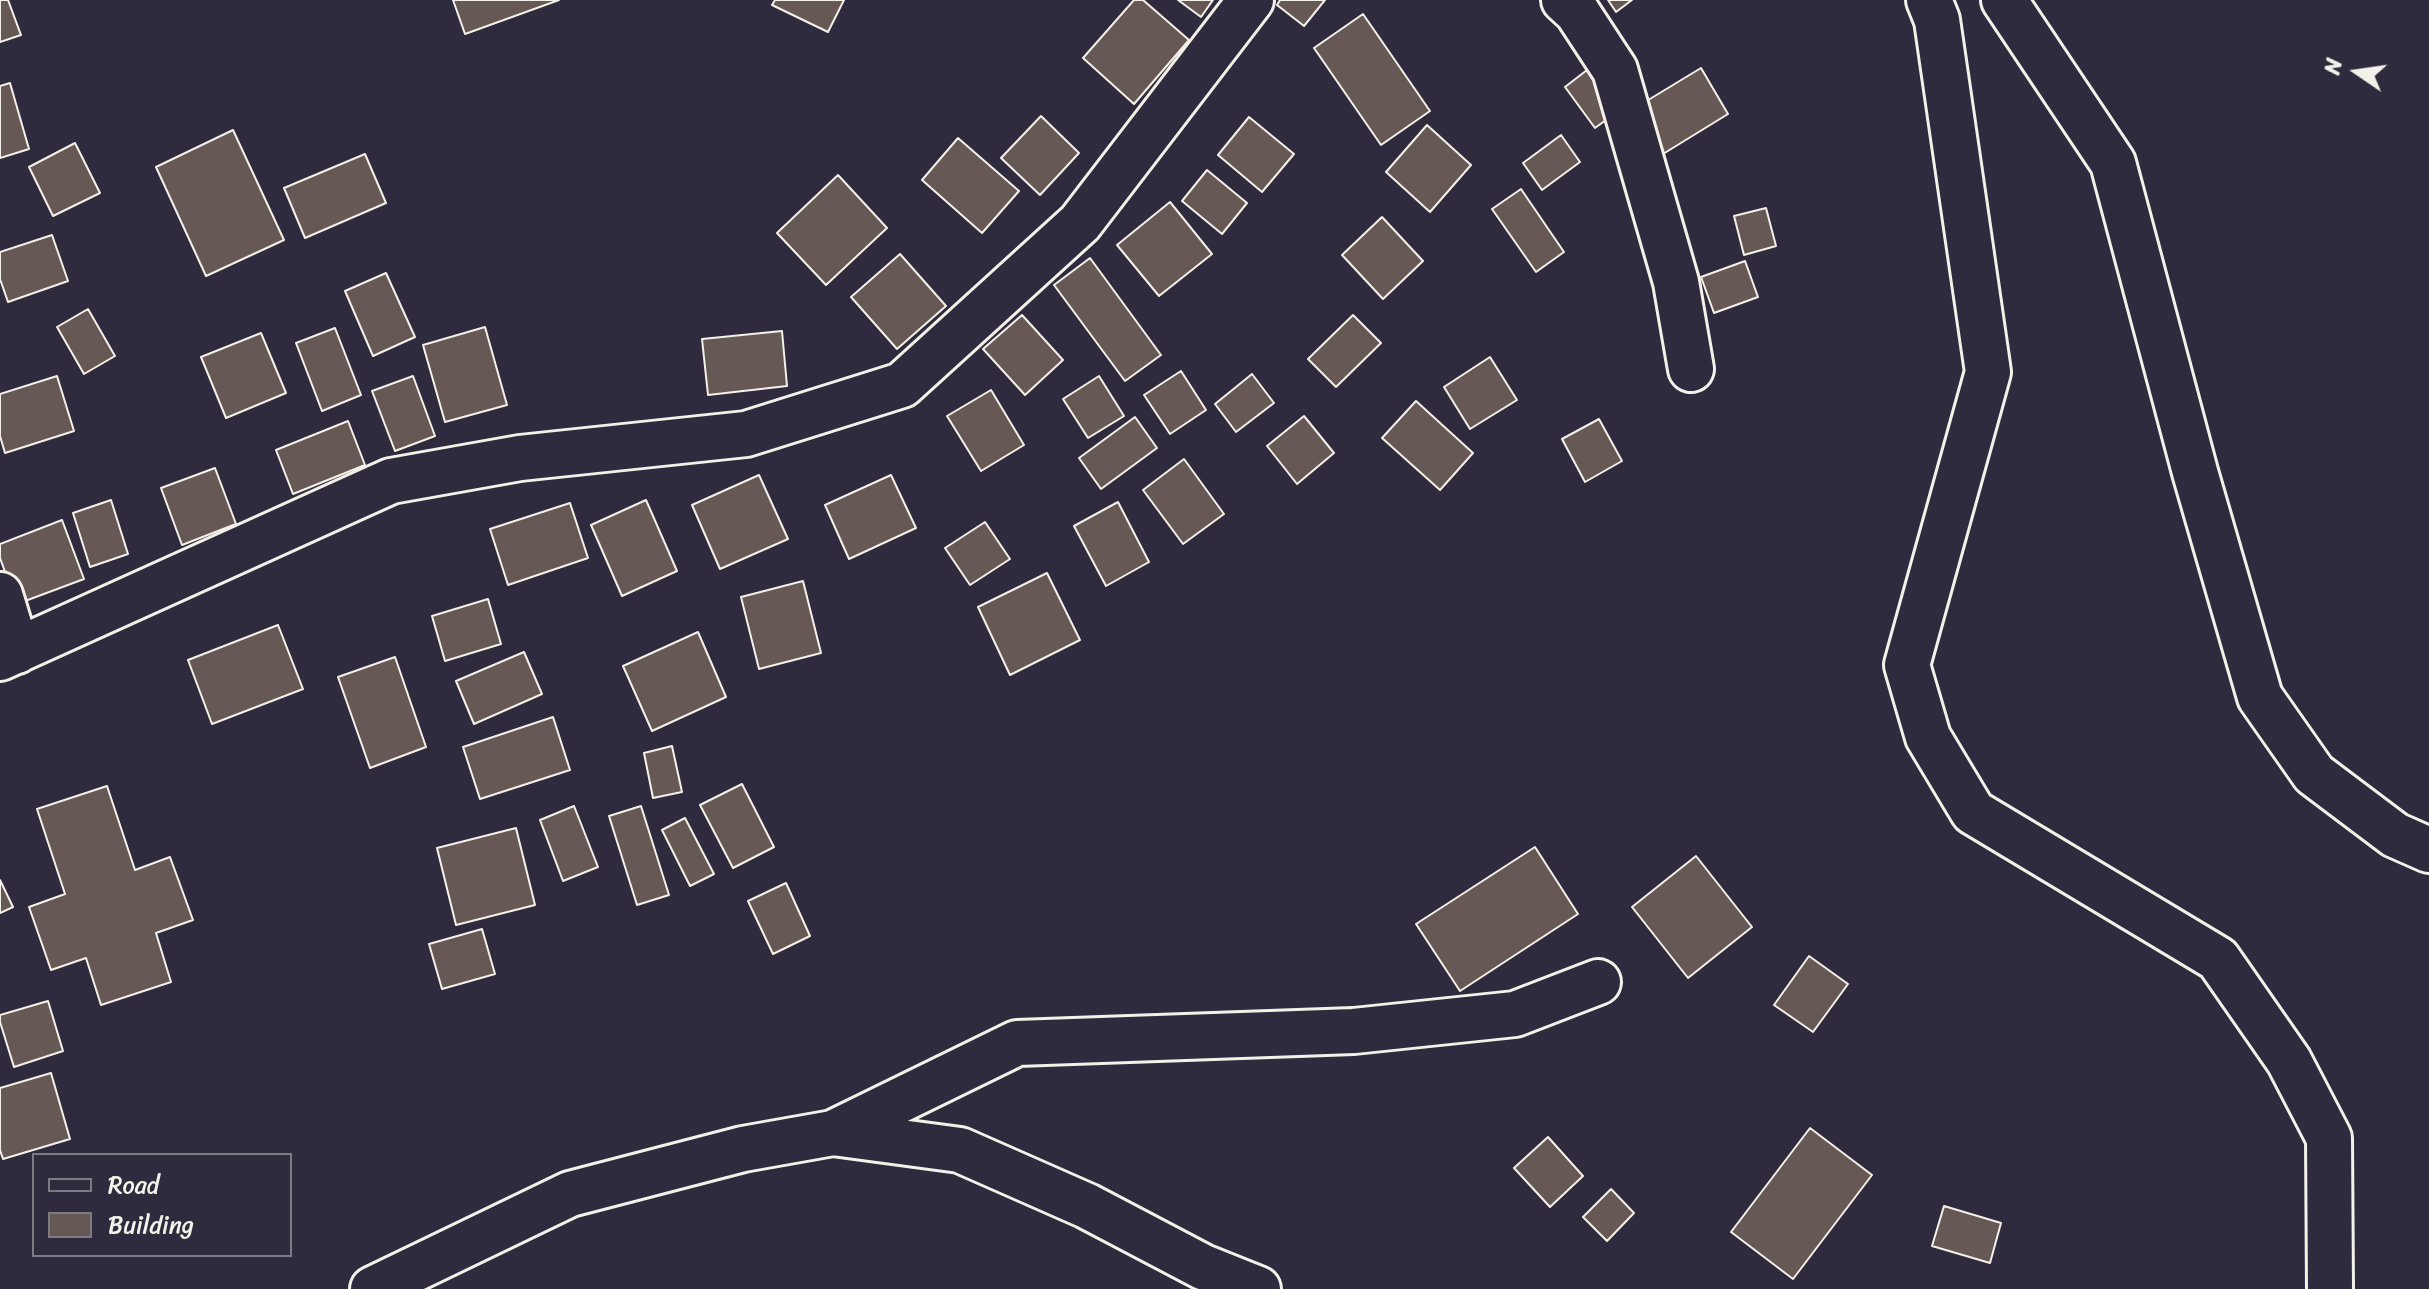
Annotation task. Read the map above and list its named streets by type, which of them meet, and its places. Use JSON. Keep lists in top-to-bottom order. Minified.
{"legend":["Road","Building"],"north":"left"}
